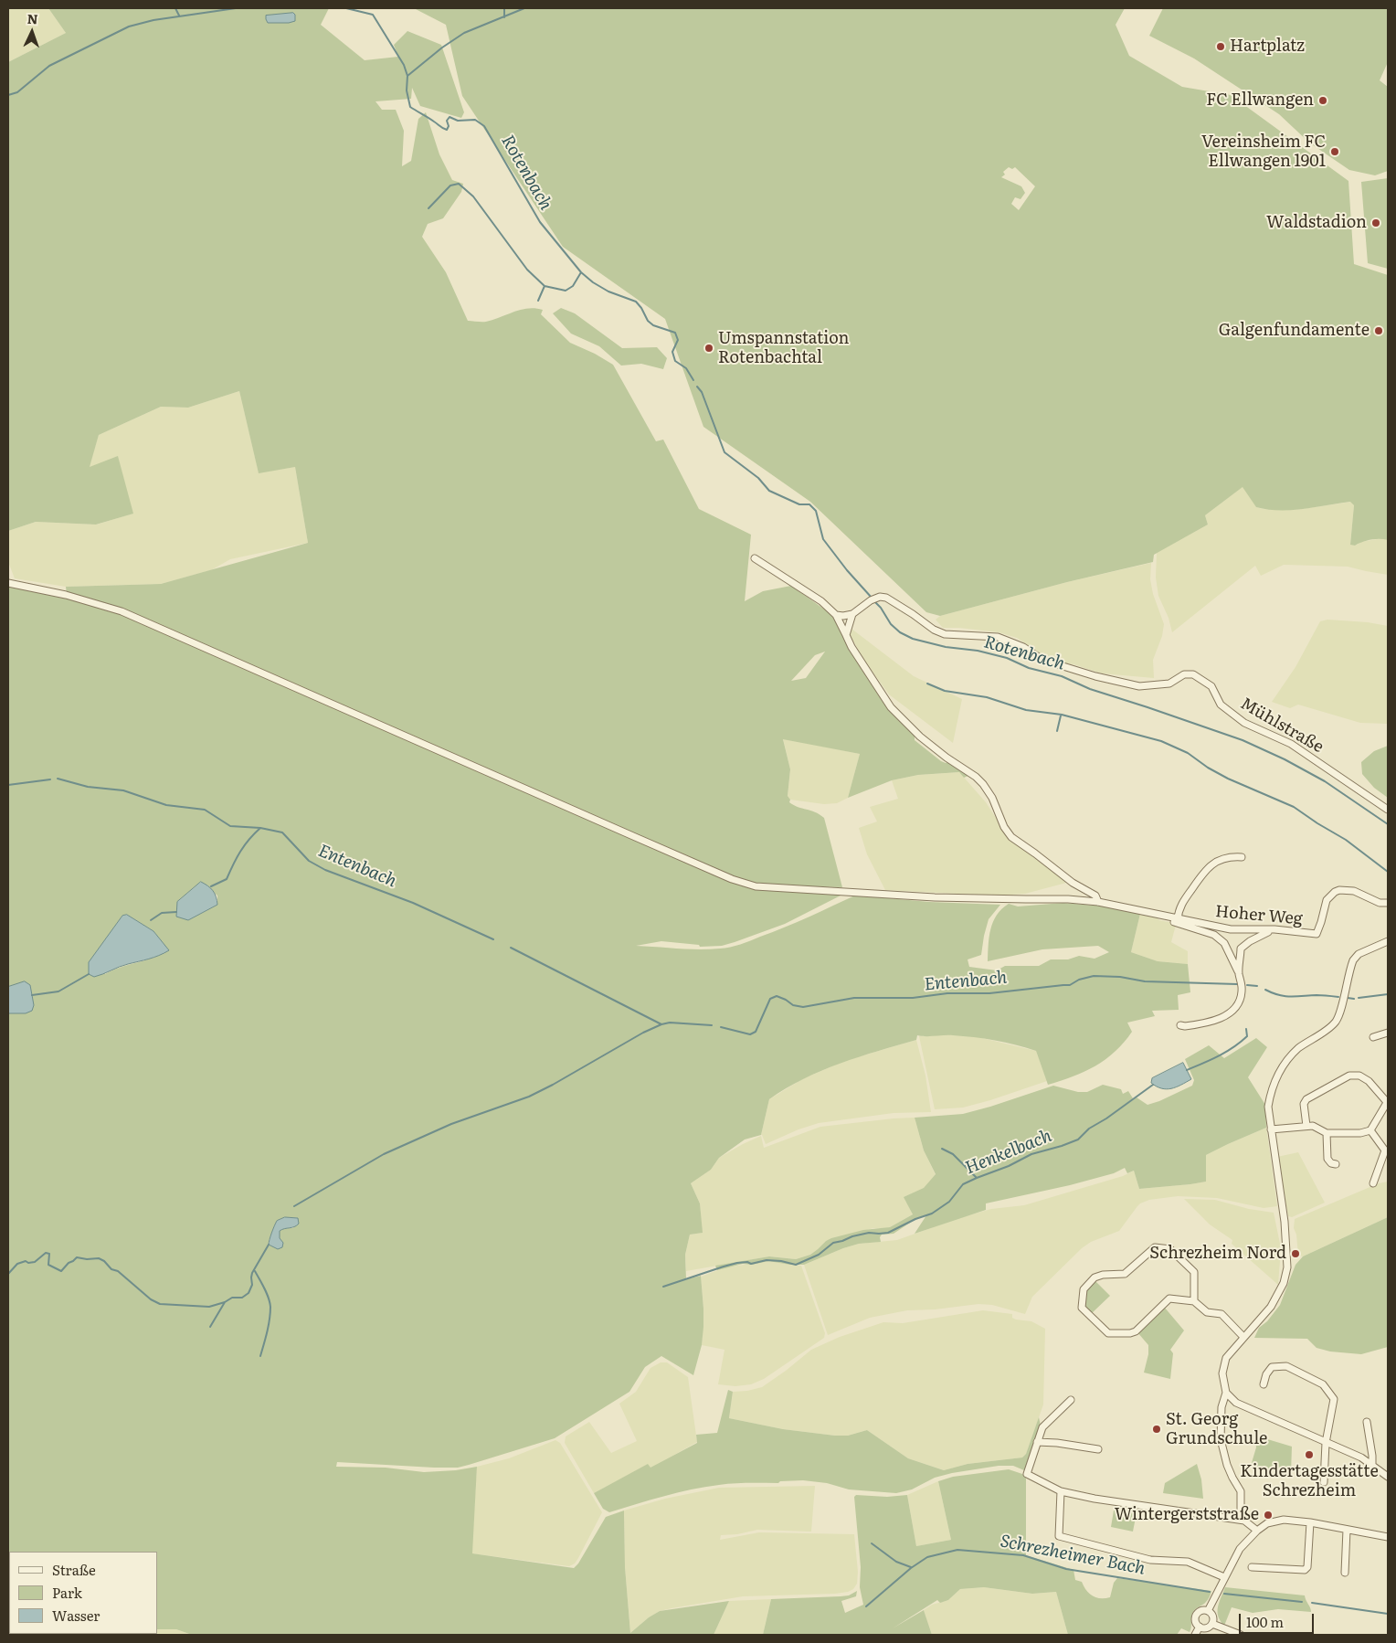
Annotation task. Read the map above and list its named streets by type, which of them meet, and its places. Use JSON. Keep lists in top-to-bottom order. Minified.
{"streets":{"street":["Mühlstraße","Hoher Weg"]},"water":["Rotenbach","Entenbach","Henkelbach","Schrezheimer Bach"],"places":["Hartplatz","FC Ellwangen","Vereinsheim FC Ellwangen 1901","Waldstadion","Galgenfundamente","Umspannstation Rotenbachtal","Schrezheim Nord","St. Georg Grundschule","Kindertagesstätte Schrezheim","Wintergerststraße"],"legend":["Straße","Park","Wasser"],"scale_bar":"100 m","north":"top"}
